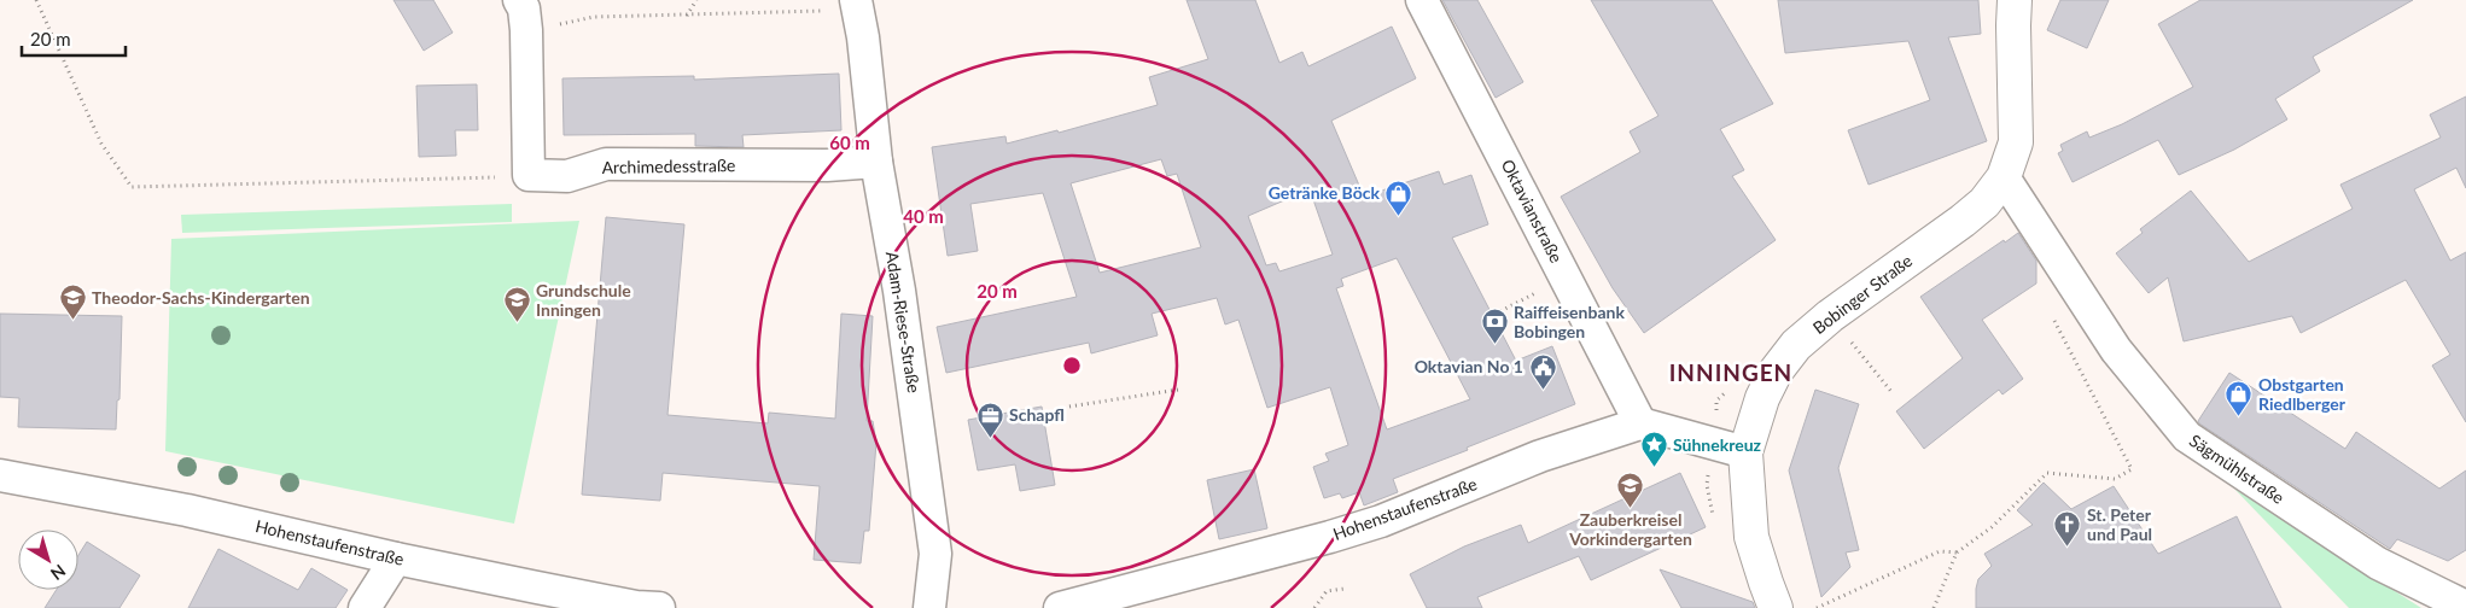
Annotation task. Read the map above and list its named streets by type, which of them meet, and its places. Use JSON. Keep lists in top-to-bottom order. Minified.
{"streets":{"main road":["Bobinger Straße"],"street":["Archimedesstraße","Oktavianstraße","Adam-Riese-Straße","Sägmühlstraße","Hohenstaufenstraße"]},"crossings":[["Archimedesstraße","Adam-Riese-Straße"],["Oktavianstraße","Hohenstaufenstraße"],["Bobinger Straße","Sägmühlstraße"]],"districts":["INNINGEN"],"places":{"shop":["Getränke Böck","Obstgarten Riedlberger"],"school or university":["Theodor-Sachs-Kindergarten","Grundschule Inningen","Zauberkreisel Vorkindergarten"],"bank":["Raiffeisenbank Bobingen"],"public building":["Oktavian No 1"],"office":["Schapfl"],"place":["Sühnekreuz"],"church":["St. Peter und Paul"]},"scale_bar":"20 m","north":"bottom right","rings":["60 m","40 m","20 m"]}
